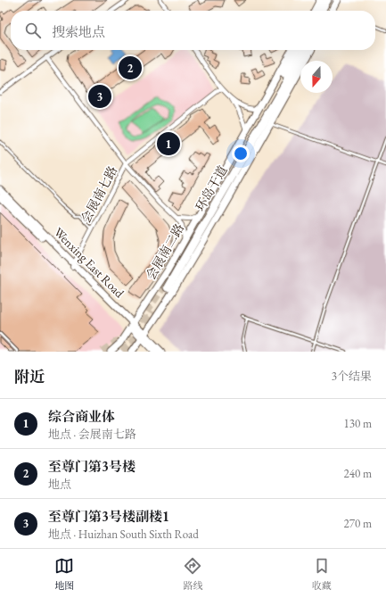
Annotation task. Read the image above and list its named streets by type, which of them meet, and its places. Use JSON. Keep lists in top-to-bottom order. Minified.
{"streets":{"highway":["环岛干道"],"main road":["会展南二路","Wenxing East Road"],"street":["会展南七路"]},"crossings":[["会展南七路","Wenxing East Road"],["会展南二路","Wenxing East Road"]],"north":"bottom","page":{"search":"搜索地点","pins":["2","3","1"],"heading":["附近","3个结果"],"list":[{"mark":"1","name":"综合商业体","note":"地点 · 会展南七路","value":"130 m"},{"mark":"2","name":"至尊门第3号楼","note":"地点","value":"240 m"},{"mark":"3","name":"至尊门第3号楼副楼1","note":"地点 · Huizhan South Sixth Road","value":"270 m"}],"nav":["地图","路线","收藏"]}}
